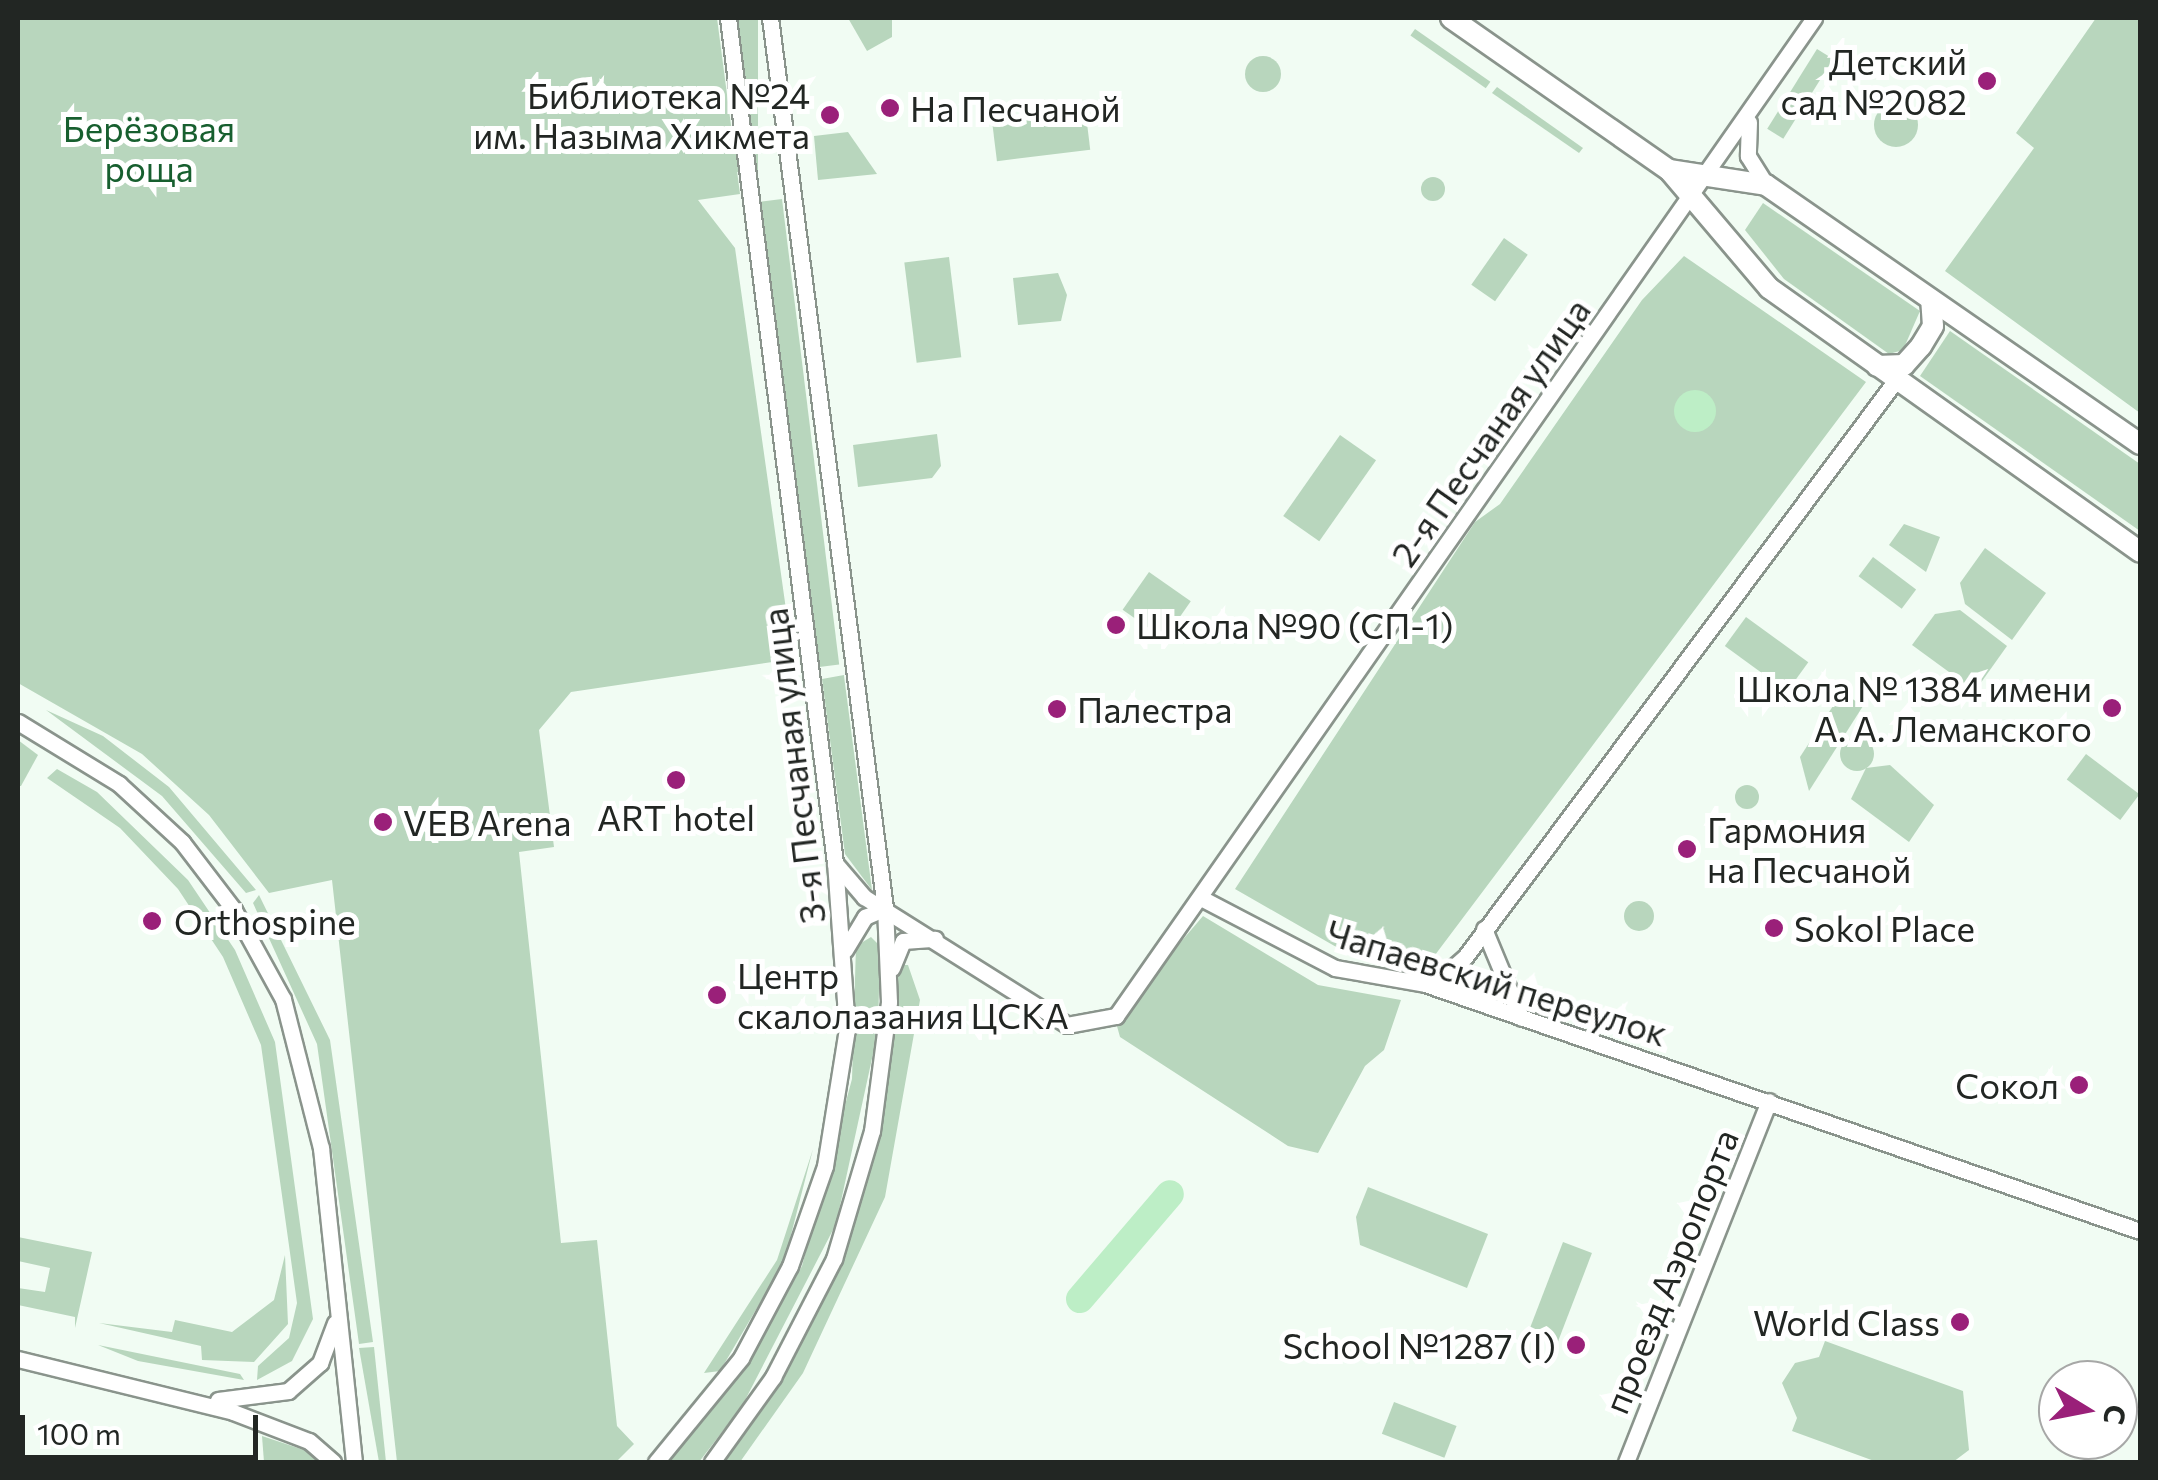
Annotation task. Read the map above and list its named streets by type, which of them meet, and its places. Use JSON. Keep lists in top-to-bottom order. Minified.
{"streets":{"street":["2-я Песчаная улица","3-я Песчаная улица","Чапаевский переулок","проезд Аэропорта"]},"crossings":[["2-я Песчаная улица","Чапаевский переулок"],["Чапаевский переулок","проезд Аэропорта"]],"parks":["Берёзовая роща"],"places":["Детский сад №2082","На Песчаной","Библиотека №24 им. Назыма Хикмета","Школа №90 (СП-1)","Школа № 1384 имени А. А. Леманского","Палестра","ART hotel","VEB Arena","Гармония на Песчаной","Orthospine","Sokol Place","Центр скалолазания ЦСКА","Сокол","World Class","School №1287 (I)"],"scale_bar":"100 m","north":"right"}
